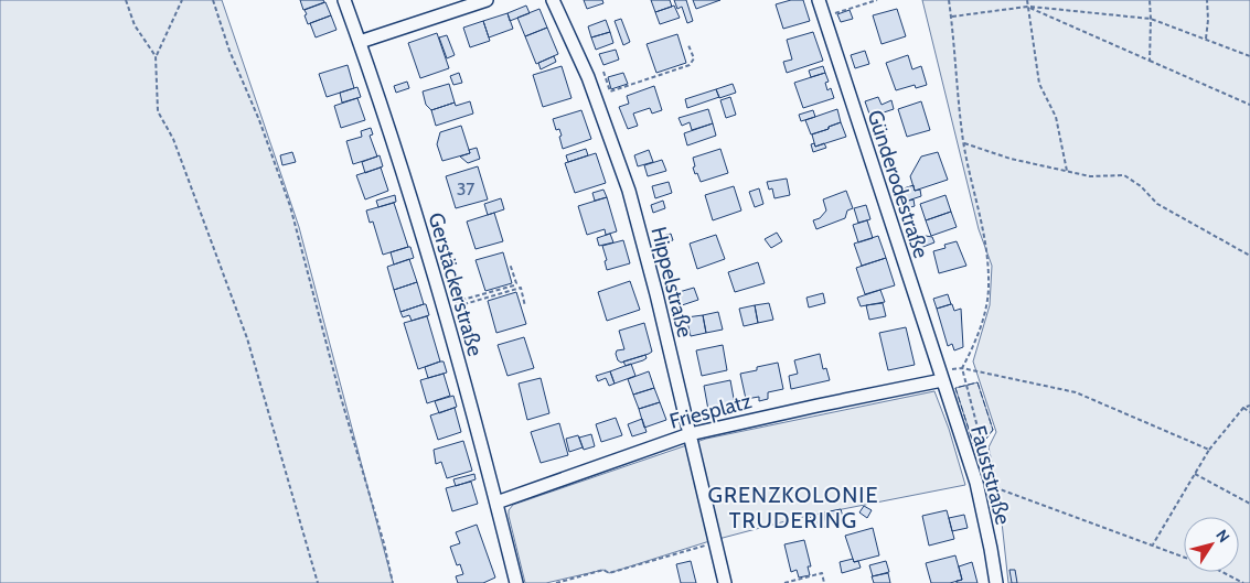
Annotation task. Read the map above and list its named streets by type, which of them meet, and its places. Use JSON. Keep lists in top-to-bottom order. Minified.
{"streets":{"street":["Günderodestraße","Hippelstraße","Gerstäckerstraße","Friesplatz","Fauststraße"]},"crossings":[["Günderodestraße","Friesplatz"],["Günderodestraße","Fauststraße"],["Hippelstraße","Friesplatz"],["Gerstäckerstraße","Friesplatz"],["Friesplatz","Fauststraße"]],"districts":["GRENZKOLONIE TRUDERING"],"house_numbers":["37"],"north":"top right"}
